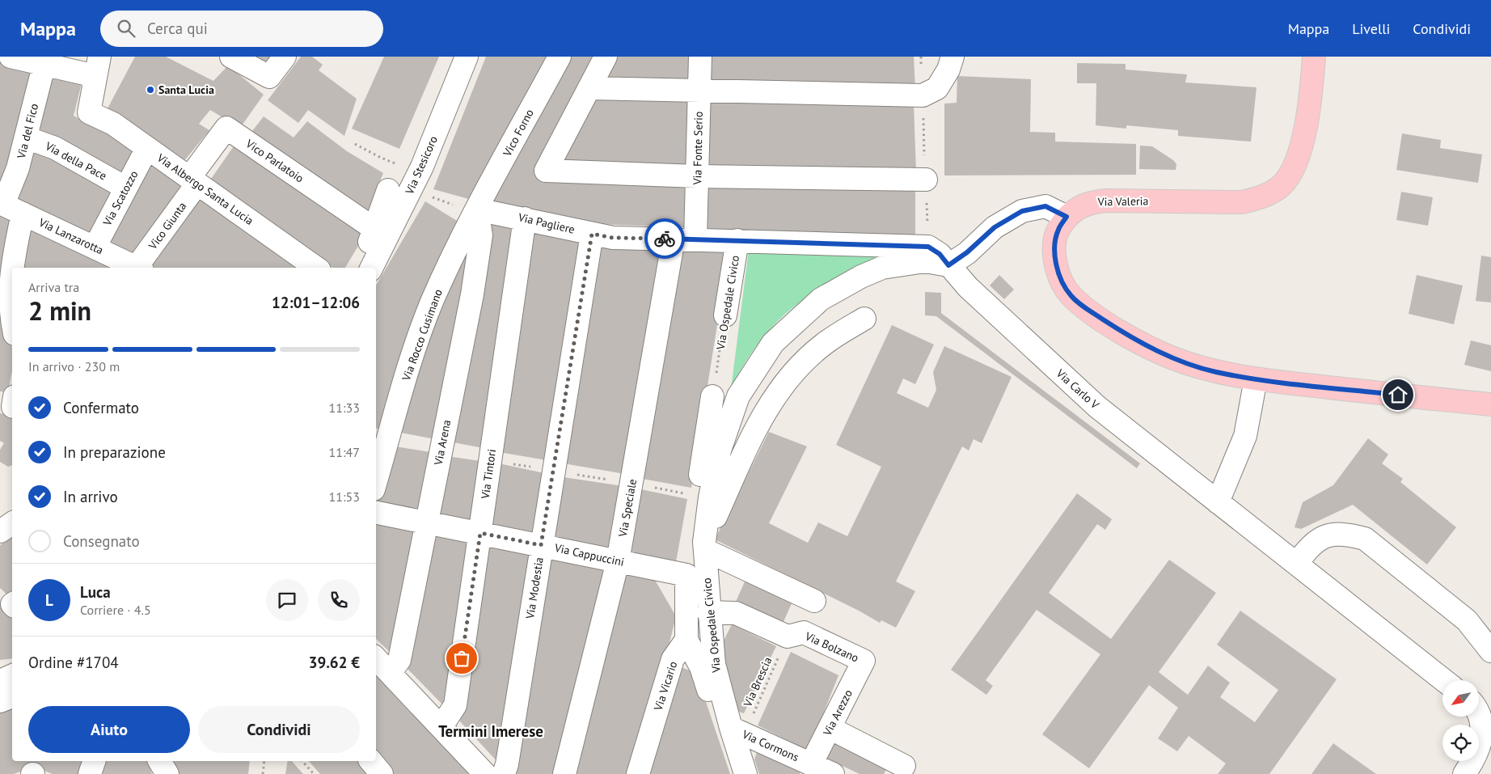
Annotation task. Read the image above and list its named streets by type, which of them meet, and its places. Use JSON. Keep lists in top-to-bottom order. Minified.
{"streets":{"main road":["Via Valeria"],"street":["Via del Fico","Vico Forno","Via Fonte Serio","Via della Pace","Vico Parlatoio","Via Stesicoro","Via Albergo Santa Lucia","Via Scatozzo","Via Pagliere","Vico Giunta","Via Lanzarotta","Via Ospedale Civico","Via Rocco Cusimano","Via Carlo V","Via Arena","Via Tintori","Via Speciale","Via Cappuccini","Via Modestia","Via Bolzano","Via Vicario","Via Arezzo","Via Cormons"],"path":["Via Brescia"]},"crossings":[["Via del Fico","Via della Pace"],["Via del Fico","Via Lanzarotta"],["Vico Forno","Via Pagliere"],["Vico Forno","Via Rocco Cusimano"],["Vico Forno","Via Arena"],["Via Fonte Serio","Via Pagliere"],["Via della Pace","Via Scatozzo"],["Vico Parlatoio","Via Albergo Santa Lucia"],["Vico Parlatoio","Vico Giunta"],["Via Albergo Santa Lucia","Via Scatozzo"],["Via Albergo Santa Lucia","Vico Giunta"],["Via Scatozzo","Via Lanzarotta"],["Via Pagliere","Via Ospedale Civico"],["Via Pagliere","Via Rocco Cusimano"],["Via Pagliere","Via Carlo V"],["Via Pagliere","Via Arena"],["Via Pagliere","Via Tintori"],["Via Pagliere","Via Speciale"],["Via Pagliere","Via Modestia"],["Via Ospedale Civico","Via Carlo V"],["Via Ospedale Civico","Via Bolzano"],["Via Ospedale Civico","Via Brescia"],["Via Ospedale Civico","Via Cormons"],["Via Rocco Cusimano","Via Arena"],["Via Arena","Via Cappuccini"],["Via Tintori","Via Cappuccini"],["Via Speciale","Via Cappuccini"],["Via Cappuccini","Via Modestia"],["Via Cappuccini","Via Vicario"],["Via Cappuccini","Via Cormons"],["Via Bolzano","Via Brescia"],["Via Bolzano","Via Arezzo"],["Via Brescia","Via Cormons"],["Via Vicario","Via Cormons"],["Via Arezzo","Via Cormons"]],"districts":["Termini Imerese"],"places":["Santa Lucia"],"north":"bottom left","page":{"header":"Mappa","search":"Cerca qui","nav":["Mappa","Livelli","Condividi"],"heading":["2 min","Arriva tra","12:01–12:06"],"panel":["Luca","Corriere · 4.5","Ordine #1704","39.62 €"],"bar":"In arrivo · 230 m","list":[["Confermato","11:33"],["In preparazione","11:47"],["In arrivo","11:53"],"Consegnato"],"round":"L","buttons":["Aiuto","Condividi"]}}
